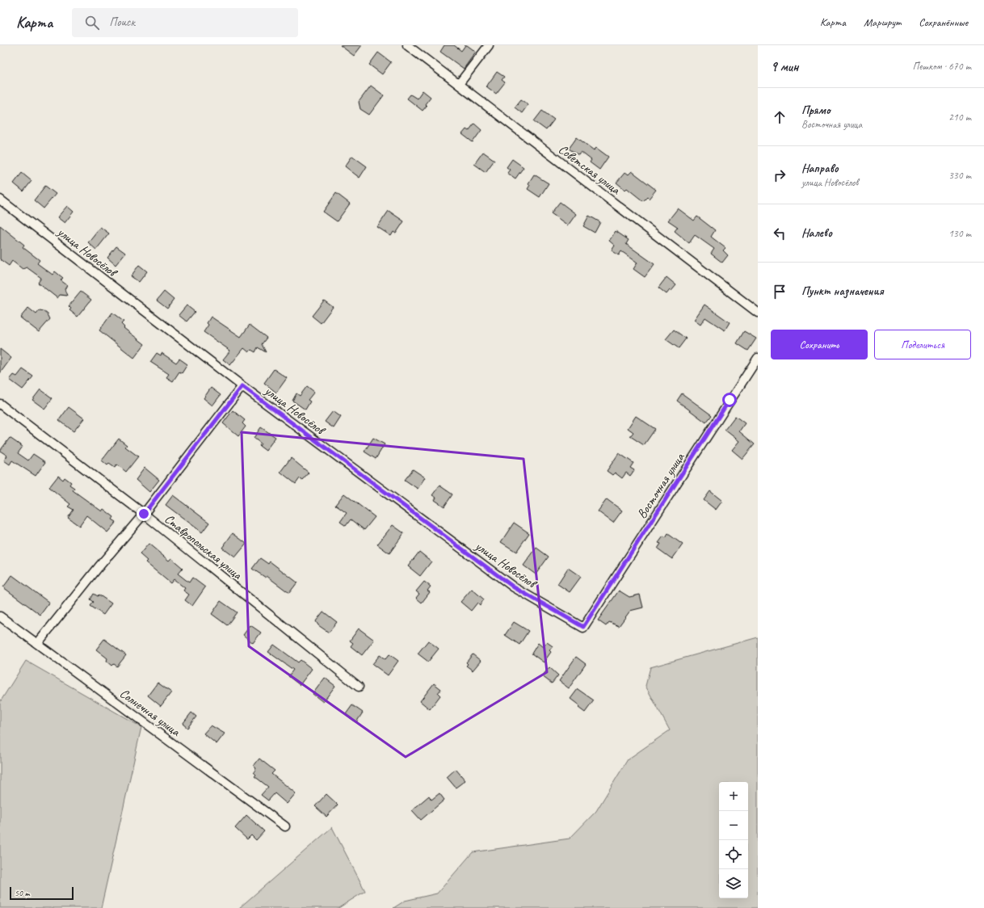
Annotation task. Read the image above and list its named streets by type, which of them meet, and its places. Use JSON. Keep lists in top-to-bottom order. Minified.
{"streets":{"street":["Советская улица","улица Новосёлов","Восточная улица","Ставропольская улица","Солнечная улица"]},"crossings":[["улица Новосёлов","Восточная улица"]],"scale_bar":"50 m","page":{"header":"Карта","search":"Поиск","nav":["Карта","Маршрут","Сохранённые"],"heading":["9 мин","Пешком · 670 m"],"list":[["Прямо","Восточная улица","210 m"],["Направо","улица Новосёлов","330 m"],["Налево","130 m"],"Пункт назначения"],"buttons":["Сохранить","Поделиться"],"map_buttons":["+","−"],"scale":"50 m"}}
